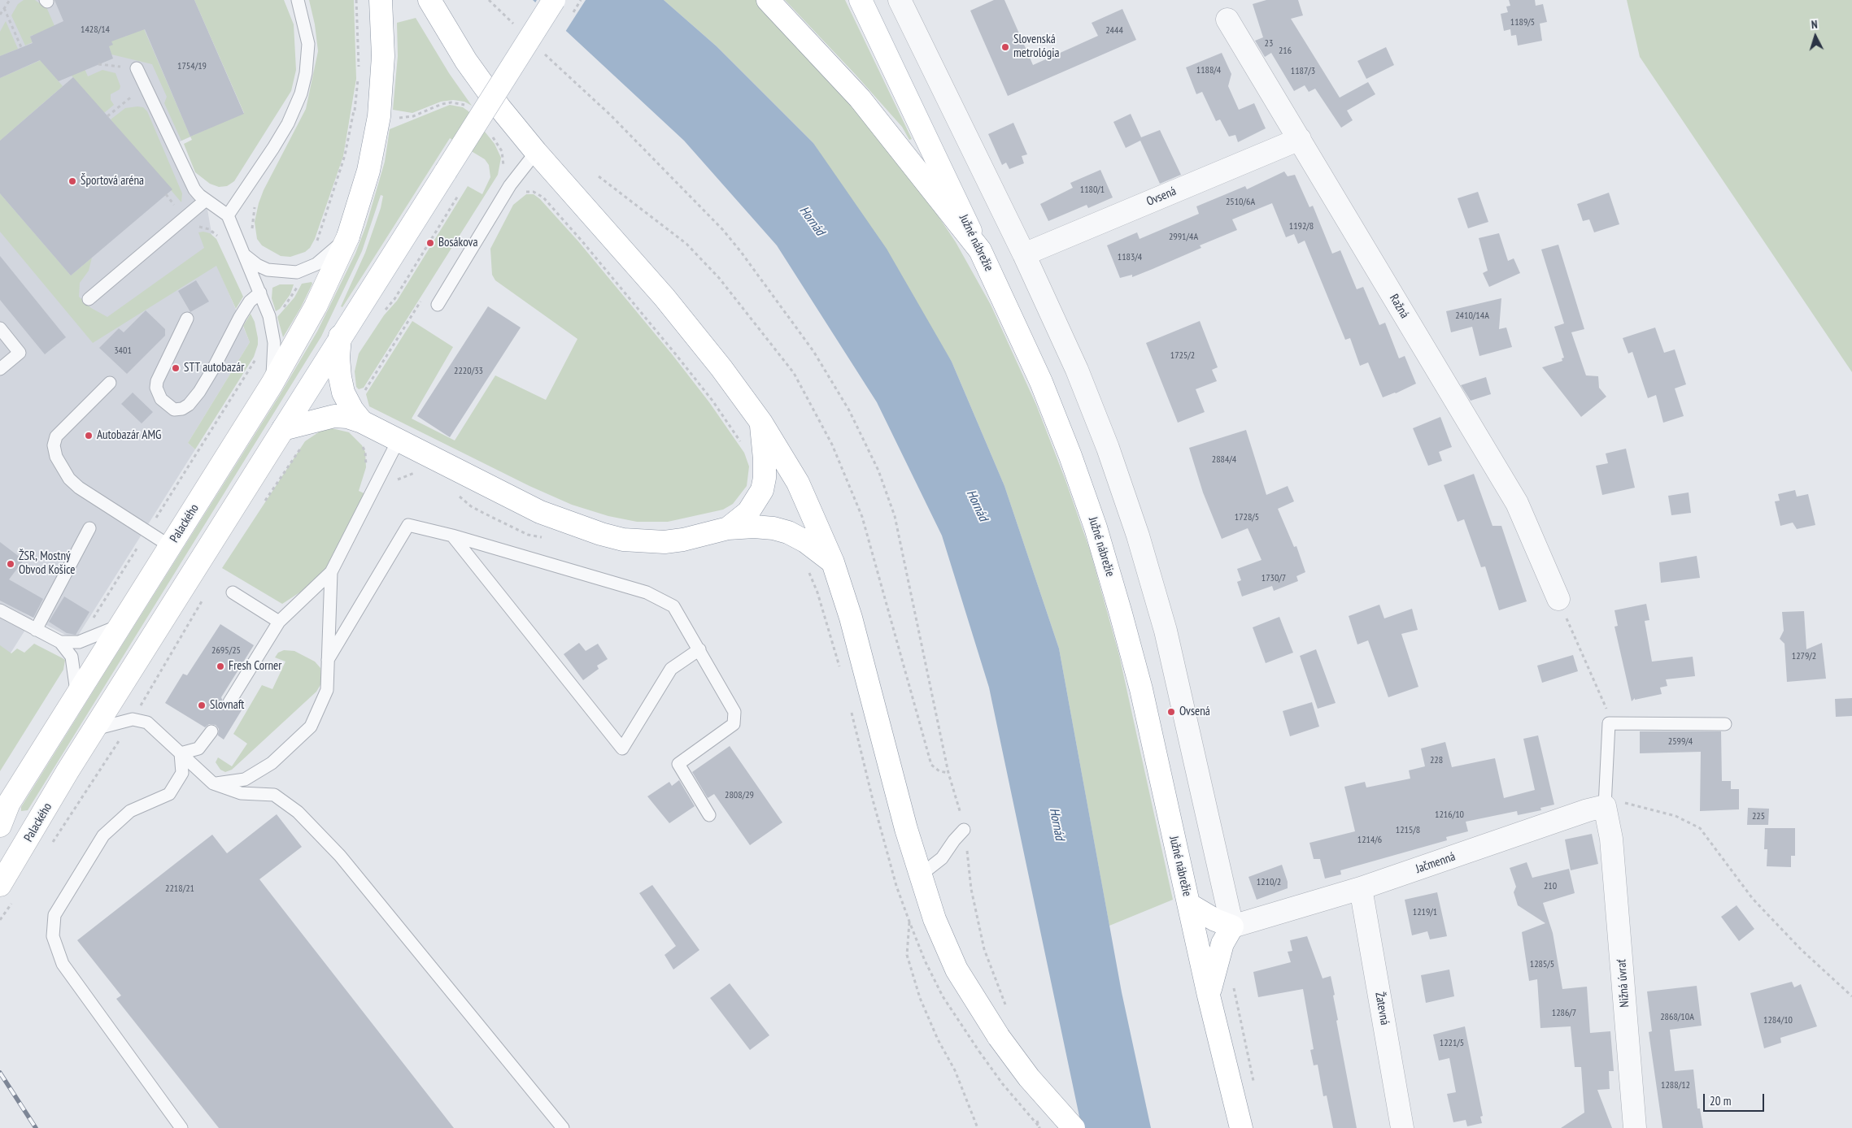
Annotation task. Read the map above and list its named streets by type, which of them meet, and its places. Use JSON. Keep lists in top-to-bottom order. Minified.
{"streets":{"main road":["Južné nábrežie","Palackého"],"street":["Ovsená","Ražná","Jačmenná","Nižná úvrať","Žatevná"]},"crossings":[["Ovsená","Ražná"],["Jačmenná","Nižná úvrať"],["Jačmenná","Žatevná"]],"water":["Hornád"],"places":["Slovenská metrológia","Športová aréna","Bosákova","STT autobazár","Autobazár AMG","ŽSR, Mostný Obvod Košice","Fresh Corner","Slovnaft","Ovsená"],"house_numbers":["1189/5","1428/14","2444","23","216","1754/19","1188/4","1187/3","1180/1","2510/6A","1192/8","2991/4A","1183/4","2410/14A","3401","1725/2","2220/33","2884/4","1728/5","1730/7","2695/25","1279/2","2599/4","228","2808/29","1216/10","225","1215/8","1214/6","1210/2","210","2218/21","1219/1","1285/5","1286/7","2868/10A","1284/10","1221/5","1288/12"],"scale_bar":"20 m","north":"top"}
